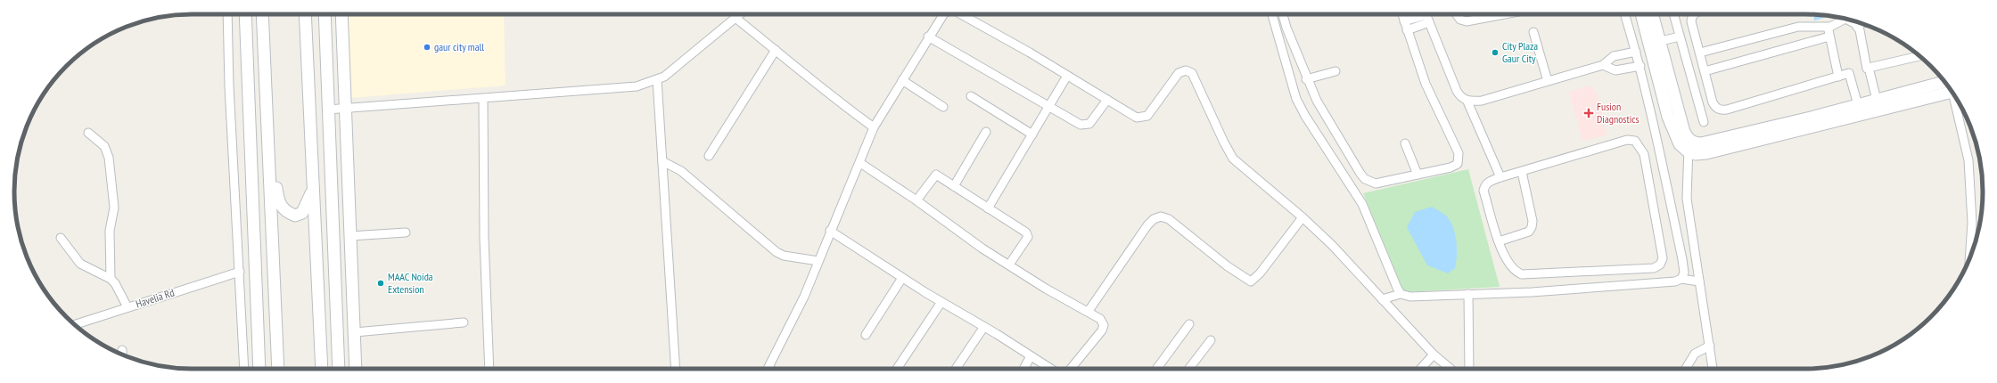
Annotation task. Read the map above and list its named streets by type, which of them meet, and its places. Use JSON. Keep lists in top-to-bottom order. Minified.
{"streets":{"street":["Havelia Rd"]},"places":{"other":["gaur city mall","City Plaza Gaur City","MAAC Noida Extension"],"health":["Fusion Diagnostics"]}}
